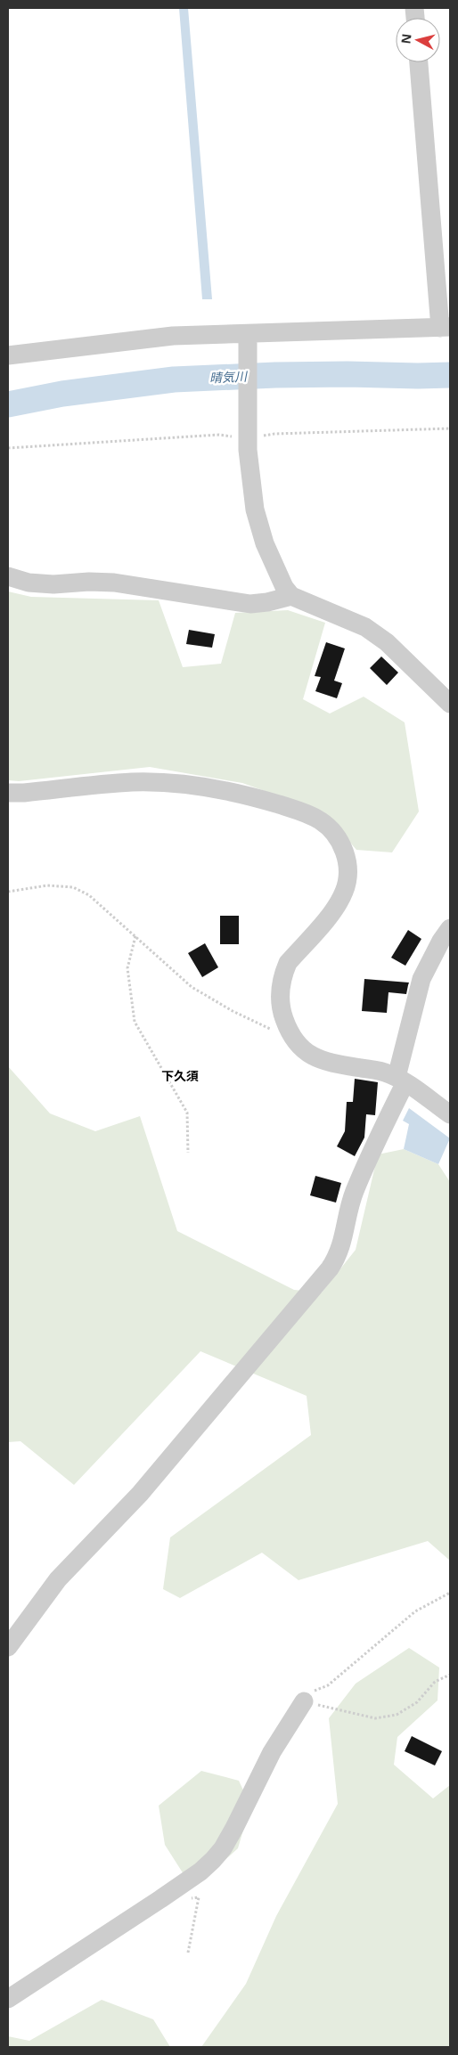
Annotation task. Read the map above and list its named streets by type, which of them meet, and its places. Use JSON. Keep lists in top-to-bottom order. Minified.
{"districts":["下久須"],"water":["晴気川"],"north":"left"}
